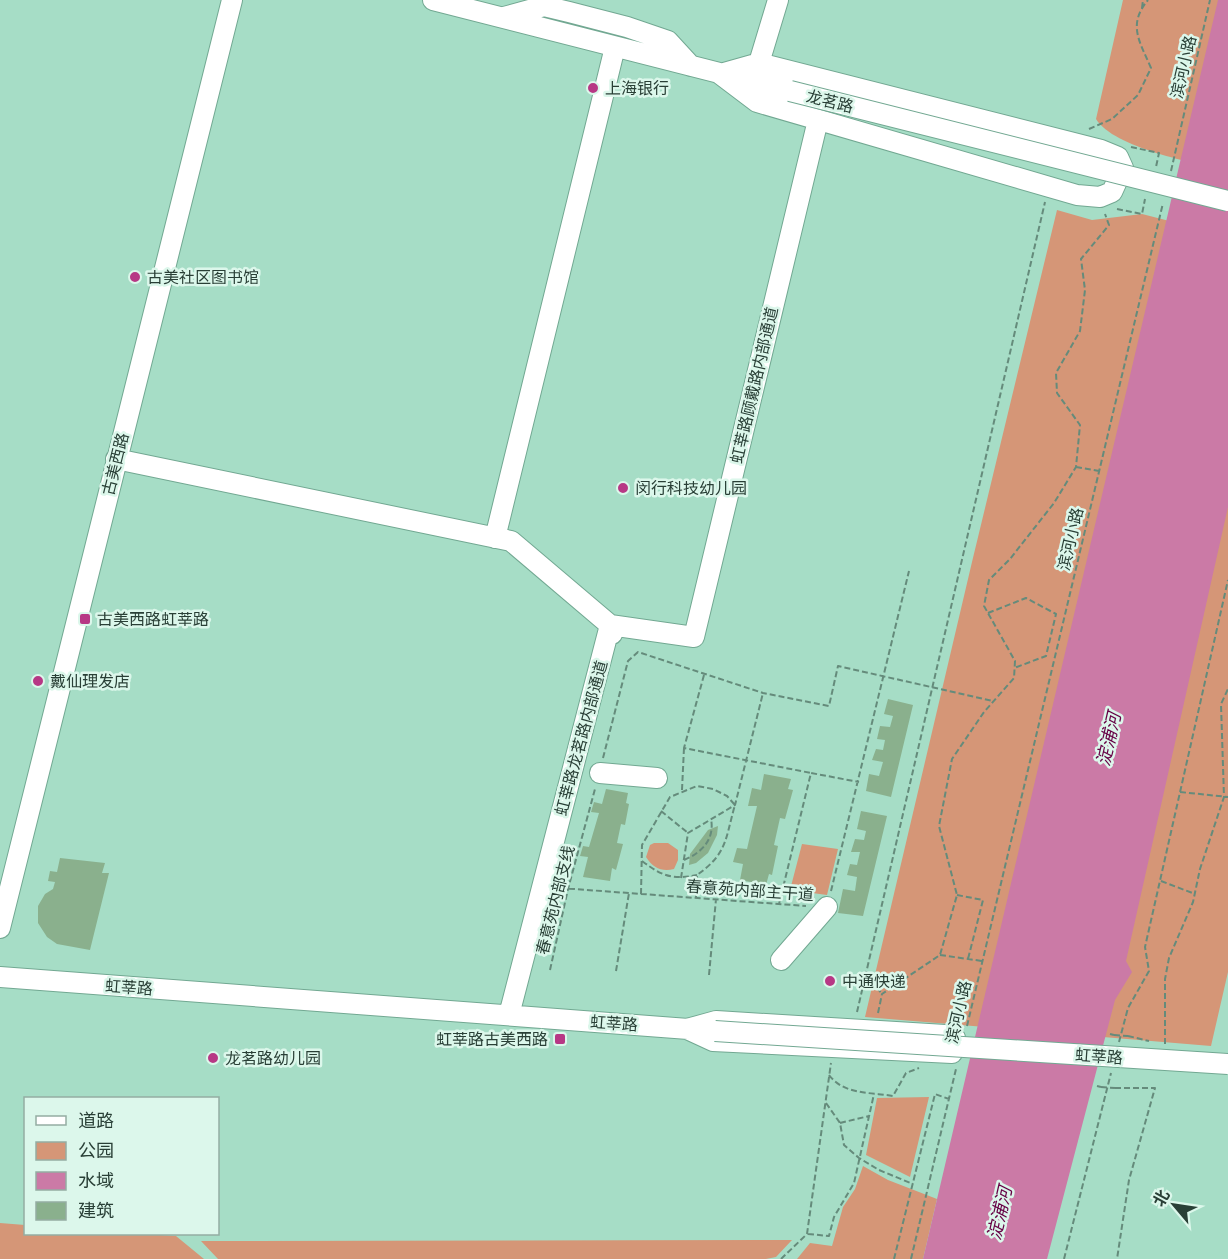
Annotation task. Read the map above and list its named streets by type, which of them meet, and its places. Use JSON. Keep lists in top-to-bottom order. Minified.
{"streets":{"street":["龙茗路","虹莘路顾戴路内部通道","古美西路","虹莘路龙茗路内部通道","虹莘路"],"path":["滨河小路","春意苑内部主干道","春意苑内部支线"]},"crossings":[["虹莘路顾戴路内部通道","虹莘路龙茗路内部通道"],["虹莘路龙茗路内部通道","春意苑内部主干道"],["虹莘路龙茗路内部通道","虹莘路"],["春意苑内部主干道","春意苑内部支线"]],"water":["淀浦河"],"places":{"other":["上海银行","古美社区图书馆","闵行科技幼儿园","戴仙理发店","中通快递","龙茗路幼儿园"],"transit":["古美西路虹莘路","虹莘路古美西路"]},"legend":["道路","公园","水域","建筑"],"north":"top left"}
